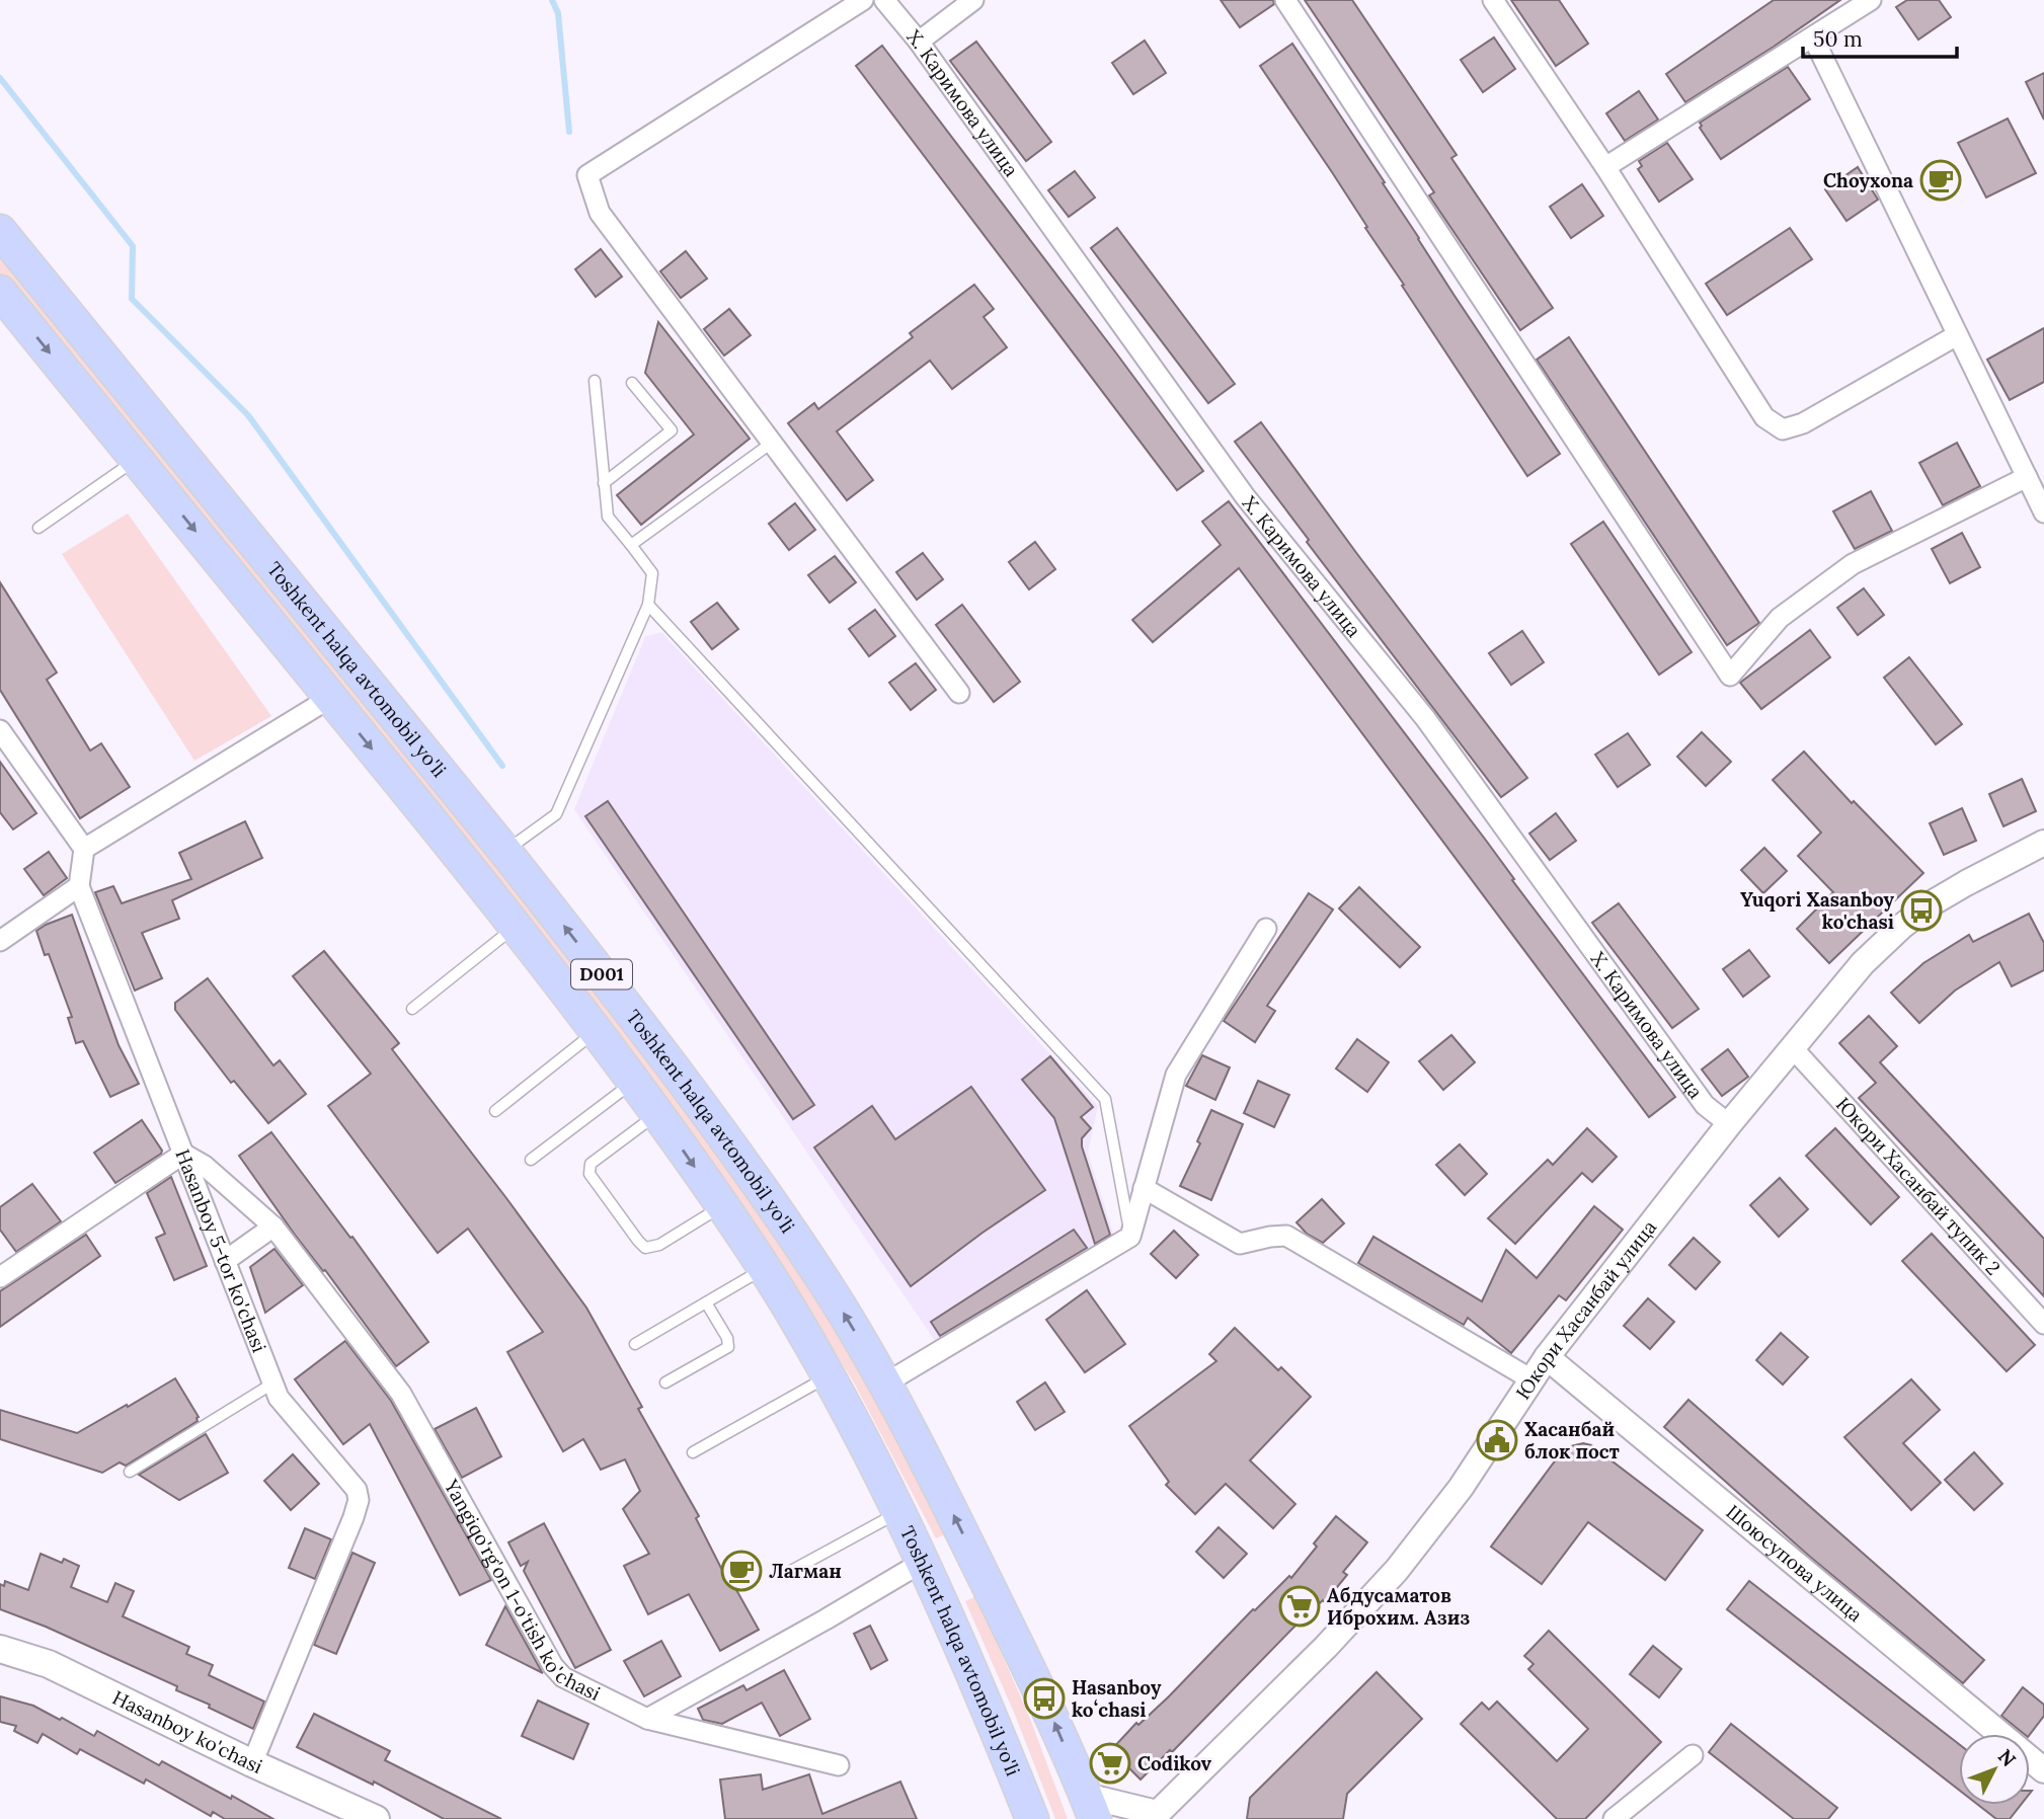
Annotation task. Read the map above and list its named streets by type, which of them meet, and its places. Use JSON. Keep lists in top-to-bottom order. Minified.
{"streets":{"highway":["Toshkent halqa avtomobil yo'li","D001"],"main road":["Hasanboy ko'chasi"],"street":["Х. Каримова улица","Юкори Хасанбай тупик 2","Hasanboy 5-tor ko'chasi","Юкори Хасанбай улица","Шоюсупова улица","Yangiqo'rg'on 1-o'tish ko'chasi"]},"crossings":[["Х. Каримова улица","Юкори Хасанбай улица"],["Toshkent halqa avtomobil yo'li","Юкори Хасанбай улица"],["Юкори Хасанбай тупик 2","Юкори Хасанбай улица"],["Hasanboy 5-tor ko'chasi","Yangiqo'rg'on 1-o'tish ko'chasi"],["Hasanboy 5-tor ko'chasi","Hasanboy ko'chasi"],["Юкори Хасанбай улица","Шоюсупова улица"]],"places":{"cafe":["Choyxona","Лагман"],"bus stop":["Yuqori Xasanboy ko'chasi","Hasanboy koʻchasi"],"public building":["Хасанбай блок пост"],"supermarket":["Абдусаматов Иброхим. Азиз","Codikov"]},"scale_bar":"50 m","north":"top right"}
